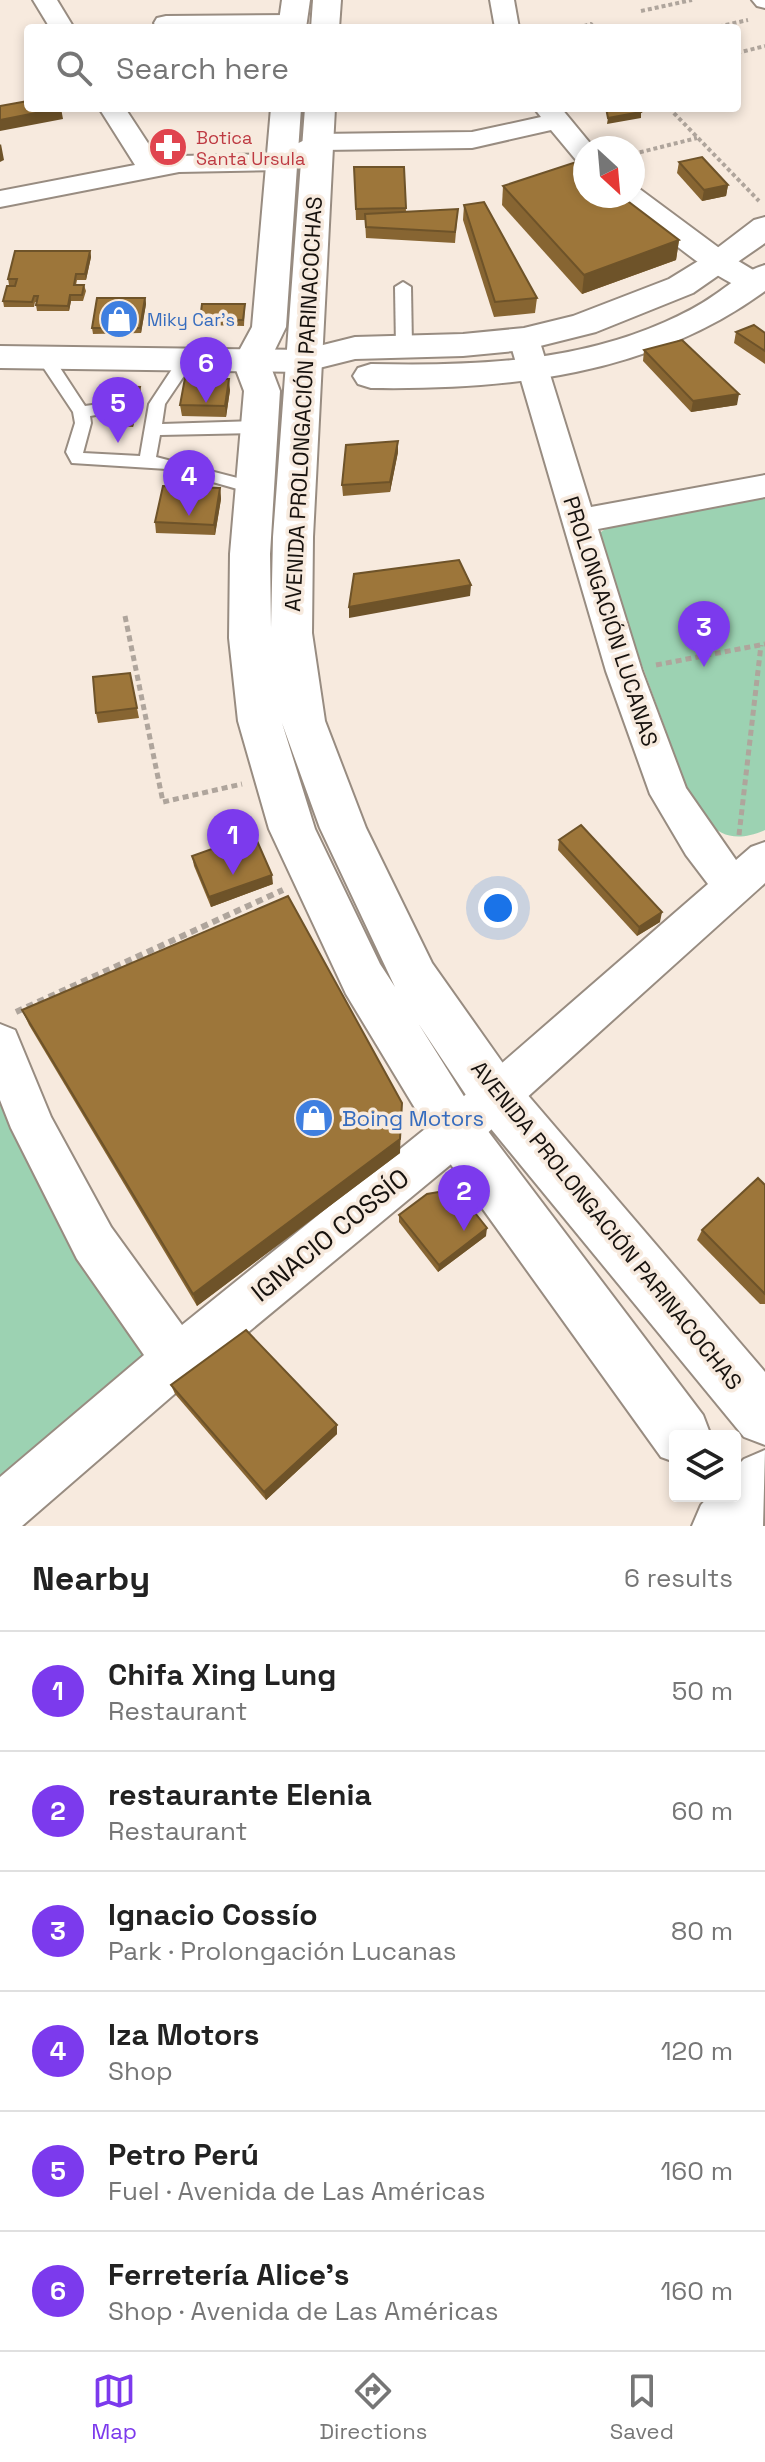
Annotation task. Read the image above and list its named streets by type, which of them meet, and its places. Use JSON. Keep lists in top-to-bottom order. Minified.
{"streets":{"main road":["AVENIDA PROLONGACIÓN PARINACOCHAS"],"street":["PROLONGACIÓN LUCANAS","IGNACIO COSSÍO"]},"crossings":[["AVENIDA PROLONGACIÓN PARINACOCHAS","IGNACIO COSSÍO"],["PROLONGACIÓN LUCANAS","IGNACIO COSSÍO"]],"places":{"pharmacy":["Botica Santa Ursula"],"shop":["Miky Car's","Boing Motors"]},"north":"bottom right","page":{"search":"Search here","pins":["6","5","4","3","1","2"],"heading":["Nearby","6 results"],"list":[{"mark":"1","name":"Chifa Xing Lung","note":"Restaurant","value":"50 m"},{"mark":"2","name":"restaurante Elenia","note":"Restaurant","value":"60 m"},{"mark":"3","name":"Ignacio Cossío","note":"Park · Prolongación Lucanas","value":"80 m"},{"mark":"4","name":"Iza Motors","note":"Shop","value":"120 m"},{"mark":"5","name":"Petro Perú","note":"Fuel · Avenida de Las Américas","value":"160 m"},{"mark":"6","name":"Ferretería Alice's","note":"Shop · Avenida de Las Américas","value":"160 m"}],"nav":["Map","Directions","Saved"]}}
